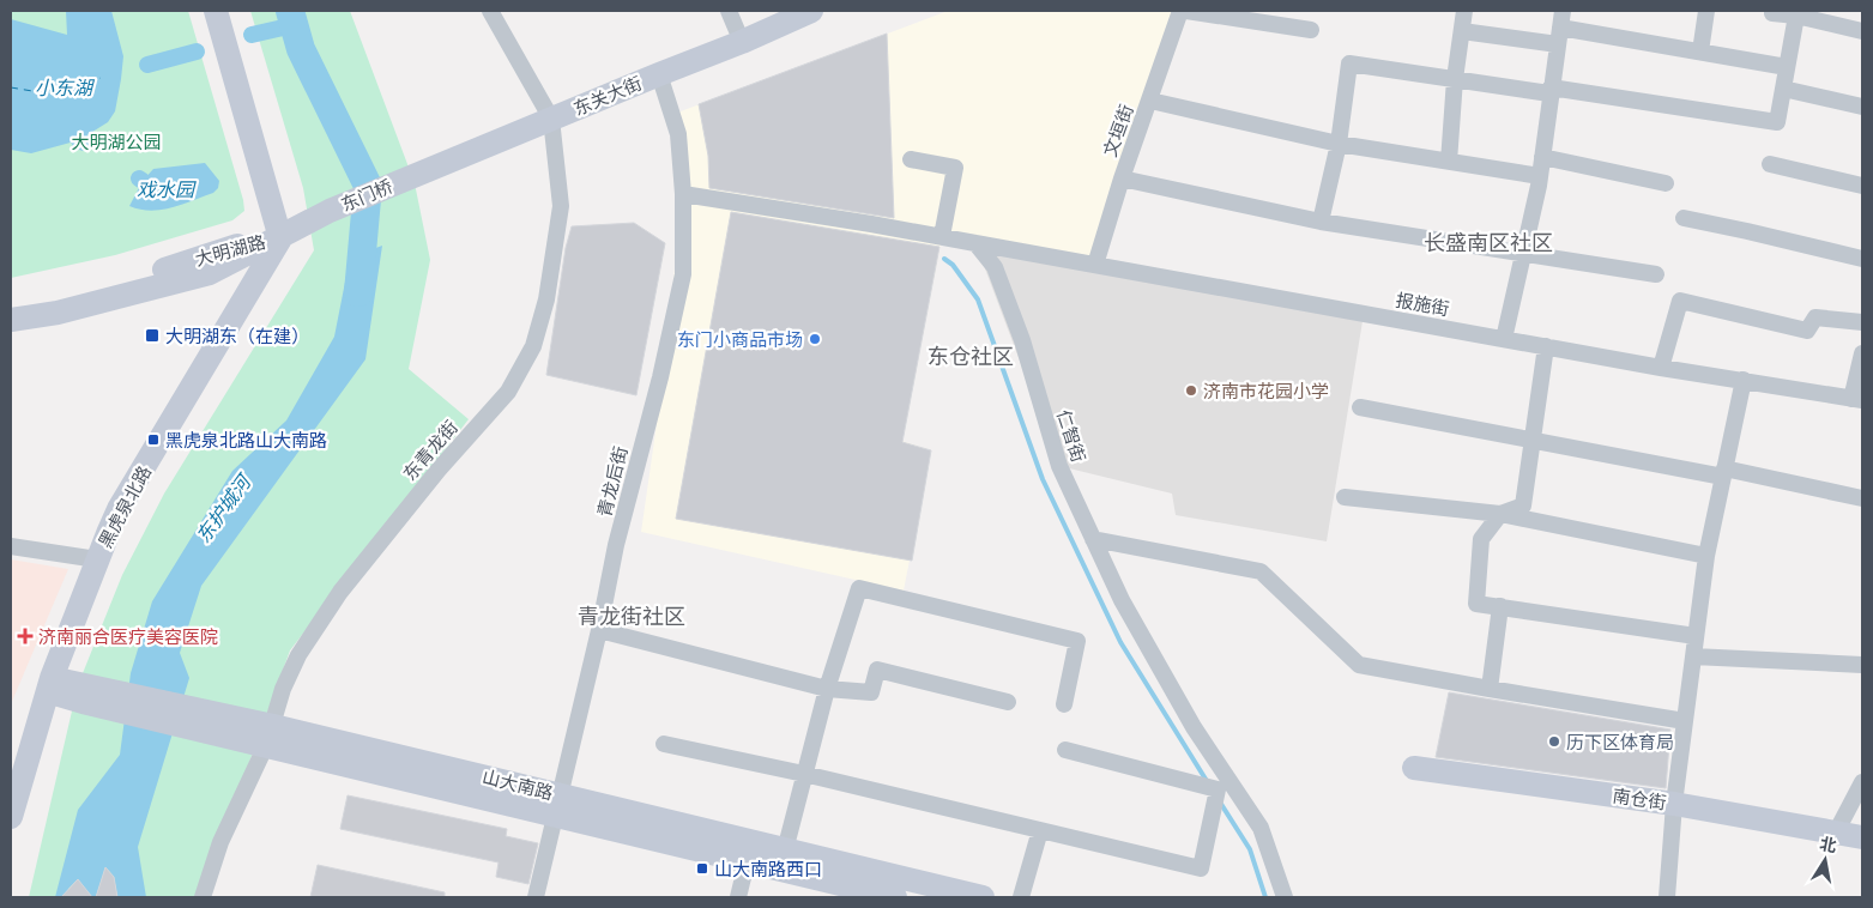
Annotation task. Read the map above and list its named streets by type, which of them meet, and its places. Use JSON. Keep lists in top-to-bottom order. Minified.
{"streets":{"main road":["东关大街","东门桥","大明湖路","黑虎泉北路","山大南路","南仓街"],"street":["文垣街","报施街","仁智街","东青龙街","青龙后街"]},"crossings":[["东关大街","东门桥"],["东关大街","东青龙街"],["东关大街","青龙后街"],["文垣街","报施街"],["东门桥","大明湖路"],["东门桥","黑虎泉北路"],["大明湖路","黑虎泉北路"],["报施街","仁智街"],["东青龙街","山大南路"],["青龙后街","山大南路"],["黑虎泉北路","山大南路"]],"districts":["长盛南区社区","东仓社区","青龙街社区"],"water":["小东湖","戏水园","东护城河"],"parks":["大明湖公园"],"places":{"transit":["大明湖东（在建）","黑虎泉北路山大南路","山大南路西口"],"other":["东门小商品市场","济南市花园小学","历下区体育局"],"health":["济南丽合医疗美容医院"]},"north":"top"}
